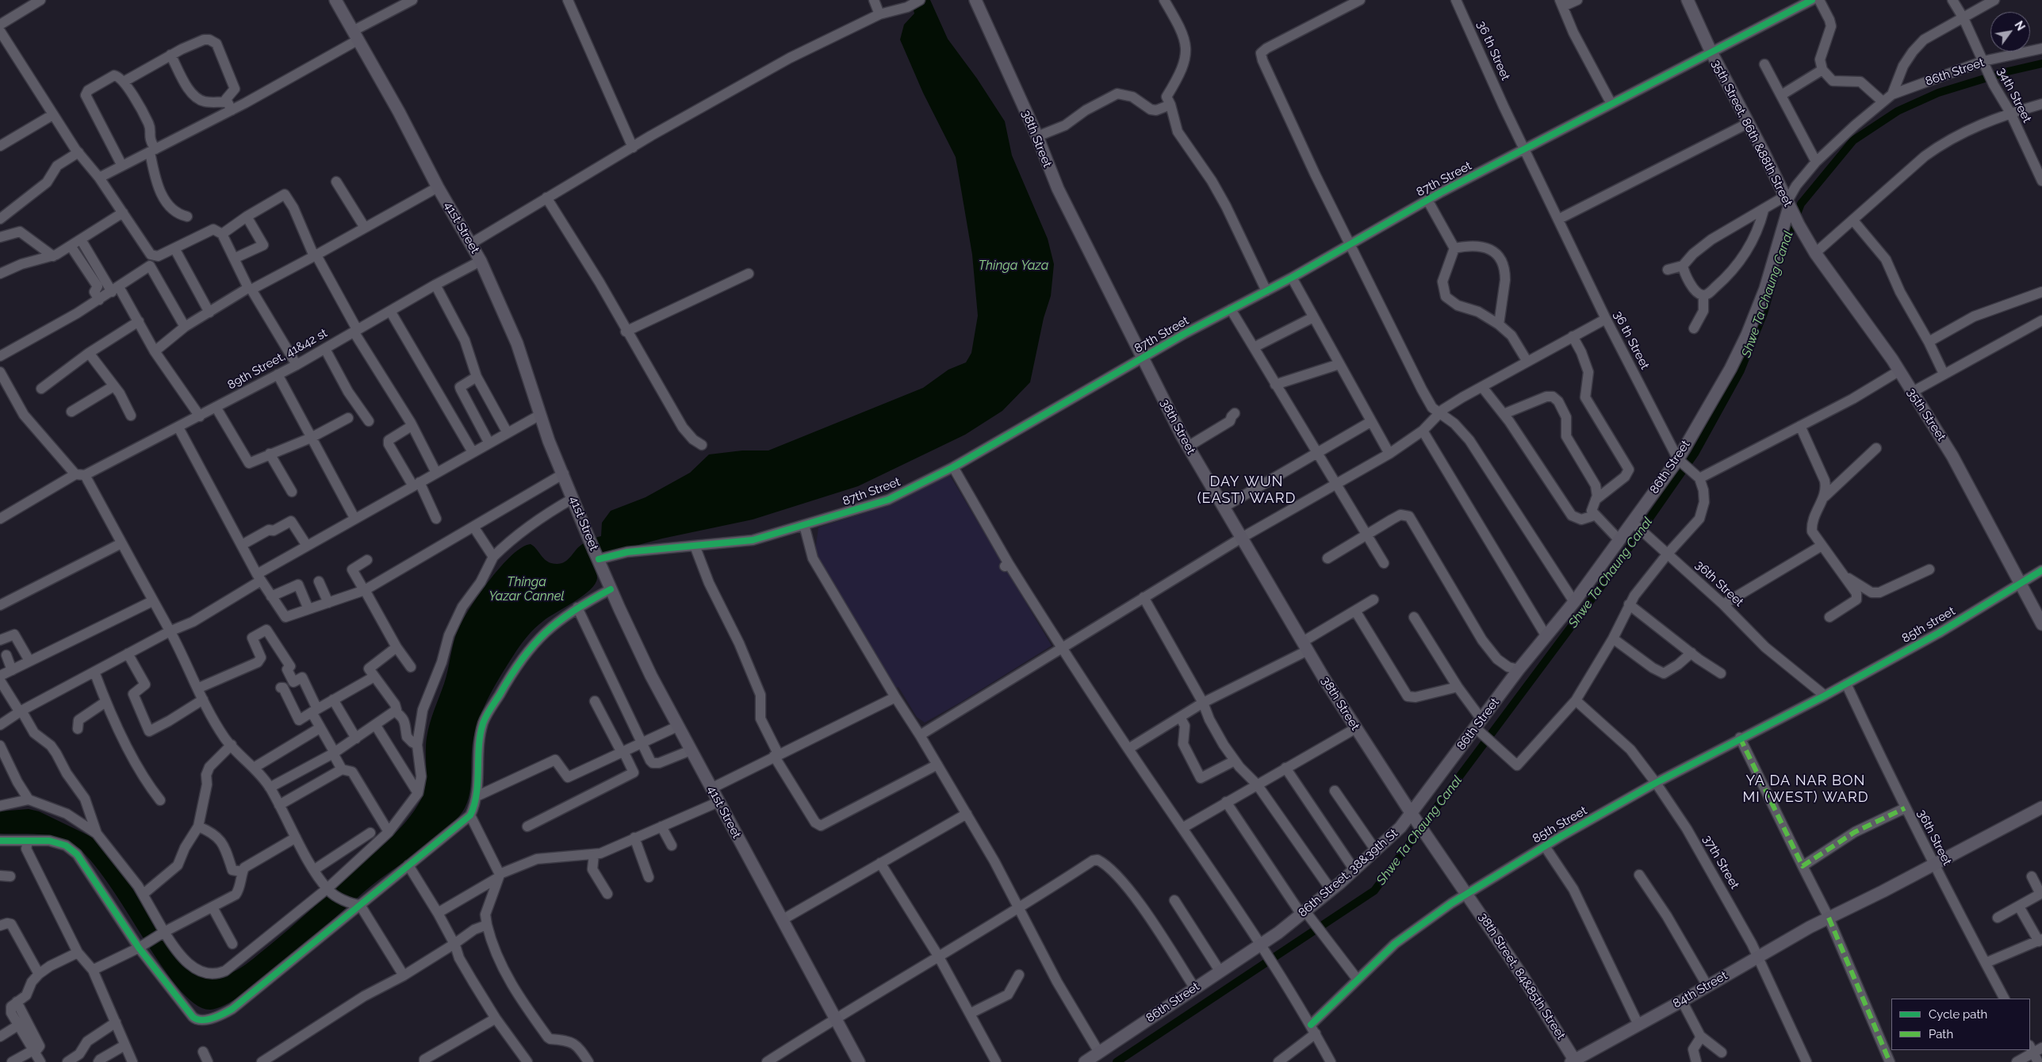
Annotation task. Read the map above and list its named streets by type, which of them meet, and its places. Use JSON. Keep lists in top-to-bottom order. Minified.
{"streets":{"main road":["86th Street","35th Street, 86th &88th Street","38th Street","41st Street","35th Street","86th Street, 38&39th St","38th Street, 84&85th Street","84th Street"],"street":["36 th Street","34th Street","87th Street","89th Street, 41&42 st","36th Street","85th street","85th Street","37th Street"]},"crossings":[["36 th Street","86th Street"],["36 th Street","87th Street"],["86th Street","34th Street"],["86th Street","35th Street, 86th &88th Street"],["86th Street","38th Street"],["86th Street","35th Street"],["86th Street","36th Street"],["86th Street","86th Street, 38&39th St"],["35th Street, 86th &88th Street","87th Street"],["35th Street, 86th &88th Street","35th Street"],["38th Street","87th Street"],["38th Street","85th Street"],["38th Street","86th Street, 38&39th St"],["38th Street","38th Street, 84&85th Street"],["87th Street","41st Street"],["41st Street","89th Street, 41&42 st"],["35th Street","85th street"],["36th Street","85th street"],["36th Street","85th Street"],["36th Street","84th Street"],["85th street","85th Street"],["85th Street","37th Street"],["85th Street","38th Street, 84&85th Street"],["37th Street","84th Street"],["38th Street, 84&85th Street","84th Street"]],"districts":["DAY WUN (EAST) WARD","YA DA NAR BON MI (WEST) WARD"],"water":["Thinga Yaza","Shwe Ta Chaung Canal","Thinga Yazar Cannel"],"legend":["Cycle path","Path"],"north":"top right"}
